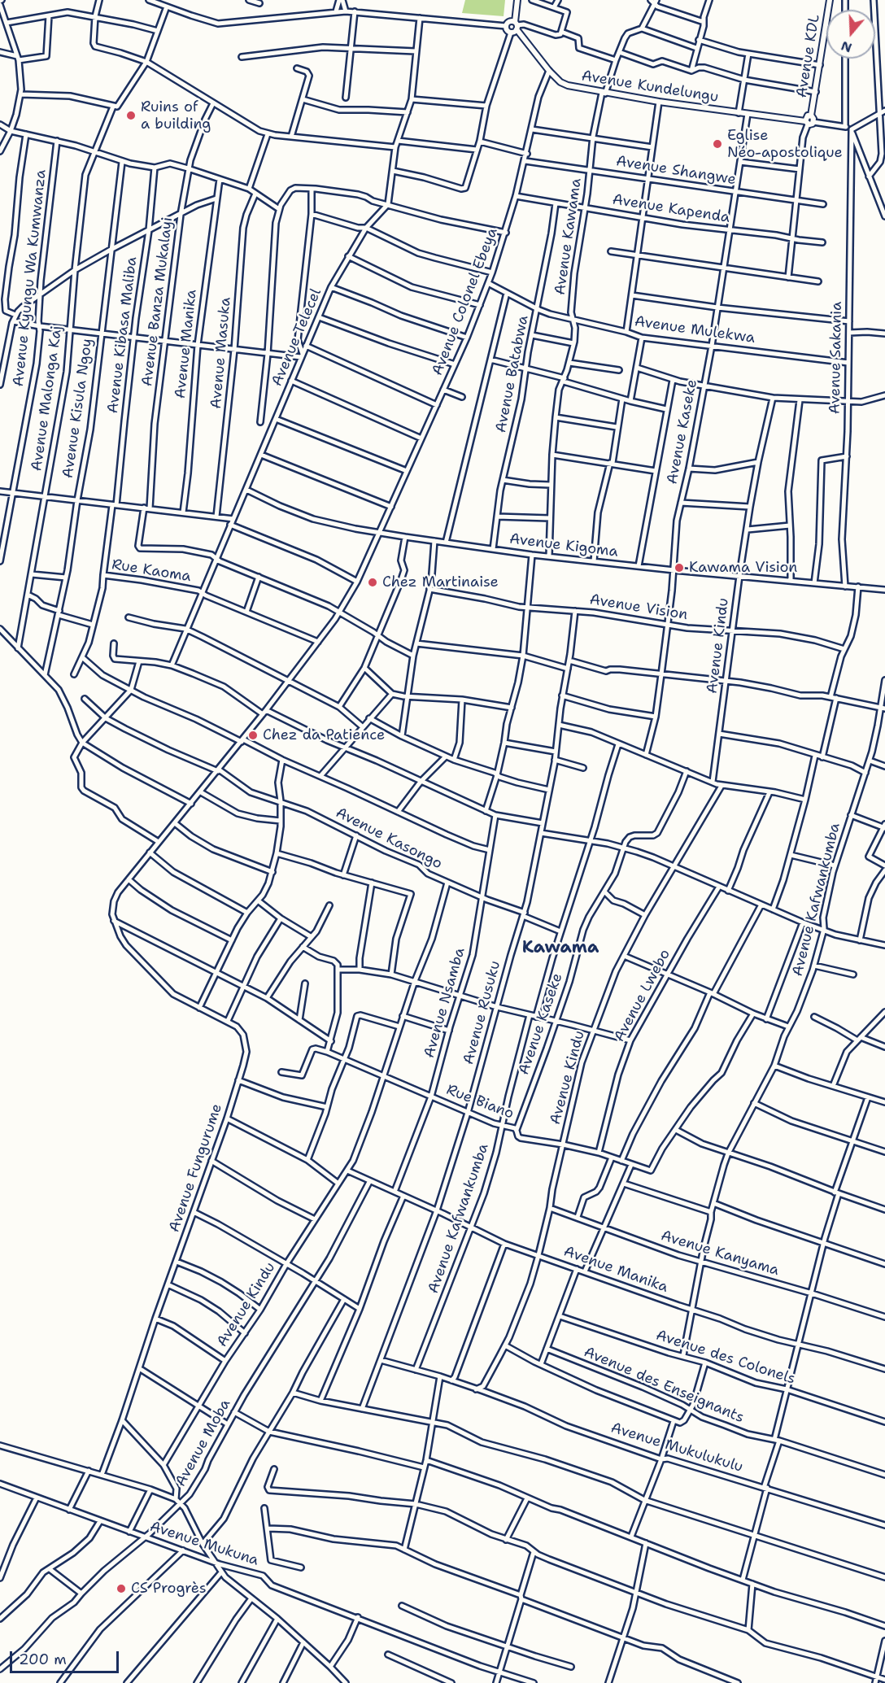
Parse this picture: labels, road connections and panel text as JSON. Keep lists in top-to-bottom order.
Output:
{
  "streets": {
    "street": [
      "Avenue KDL",
      "Avenue Kundelungu",
      "Avenue Shangwe",
      "Avenue Kapenda",
      "Avenue Kawama",
      "Avenue Kyungu Wa Kumwanza",
      "Avenue Banza Mukalayi",
      "Avenue Colonel Ebeya",
      "Avenue Mulekwa",
      "Avenue Kibasa Maliba",
      "Avenue Telecel",
      "Avenue Manika",
      "Avenue Masuka",
      "Avenue Sakania",
      "Avenue Batabwa",
      "Avenue Malonga Kaj",
      "Avenue Kisula Ngoy",
      "Avenue Kaseke",
      "Avenue Kigoma",
      "Rue Kaoma",
      "Avenue Vision",
      "Avenue Kindu",
      "Avenue Kasongo",
      "Avenue Kafwankumba",
      "Avenue Lwebo",
      "Avenue Nsamba",
      "Avenue Rusuku",
      "Rue Biano",
      "Avenue Fungurume",
      "Avenue Kanyama",
      "Avenue des Colonels",
      "Avenue des Enseignants",
      "Avenue Moba",
      "Avenue Mukulukulu",
      "Avenue Mukuna"
    ]
  },
  "crossings": [
    ["Avenue Kundelungu", "Avenue Kawama"],
    ["Avenue Kundelungu", "Avenue Colonel Ebeya"],
    ["Avenue Kundelungu", "Avenue Kaseke"],
    ["Avenue Shangwe", "Avenue Kawama"],
    ["Avenue Shangwe", "Avenue Colonel Ebeya"],
    ["Avenue Shangwe", "Avenue Kaseke"],
    ["Avenue Kapenda", "Avenue Kawama"],
    ["Avenue Kapenda", "Avenue Colonel Ebeya"],
    ["Avenue Kapenda", "Avenue Batabwa"],
    ["Avenue Kapenda", "Avenue Kaseke"],
    ["Avenue Kawama", "Avenue Mulekwa"],
    ["Avenue Kawama", "Avenue Kigoma"],
    ["Avenue Banza Mukalayi", "Avenue Telecel"],
    ["Avenue Colonel Ebeya", "Avenue Mulekwa"],
    ["Avenue Colonel Ebeya", "Avenue Kigoma"],
    ["Avenue Colonel Ebeya", "Rue Kaoma"],
    ["Avenue Colonel Ebeya", "Avenue Kasongo"],
    ["Avenue Colonel Ebeya", "Avenue Fungurume"],
    ["Avenue Mulekwa", "Avenue Sakania"],
    ["Avenue Mulekwa", "Avenue Batabwa"],
    ["Avenue Mulekwa", "Avenue Kaseke"],
    ["Avenue Kibasa Maliba", "Rue Kaoma"],
    ["Avenue Telecel", "Avenue Kigoma"],
    ["Avenue Telecel", "Rue Kaoma"],
    ["Avenue Manika", "Avenue Kindu"],
    ["Avenue Manika", "Avenue Kafwankumba"],
    ["Avenue Manika", "Avenue Nsamba"],
    ["Avenue Manika", "Avenue Rusuku"],
    ["Avenue Manika", "Avenue Moba"],
    ["Avenue Sakania", "Avenue Kigoma"],
    ["Avenue Batabwa", "Avenue Kigoma"],
    ["Avenue Kaseke", "Avenue Kigoma"],
    ["Avenue Kaseke", "Avenue Vision"],
    ["Avenue Kaseke", "Rue Biano"],
    ["Avenue Kigoma", "Avenue Kindu"],
    ["Avenue Vision", "Avenue Kindu"],
    ["Avenue Vision", "Avenue Rusuku"],
    ["Avenue Kindu", "Avenue Kasongo"],
    ["Avenue Kindu", "Rue Biano"],
    ["Avenue Kindu", "Avenue Kanyama"],
    ["Avenue Kindu", "Avenue Mukulukulu"],
    ["Avenue Kasongo", "Avenue Nsamba"],
    ["Avenue Kasongo", "Avenue Rusuku"],
    ["Avenue Kafwankumba", "Rue Biano"],
    ["Avenue Kafwankumba", "Avenue Kanyama"],
    ["Avenue Kafwankumba", "Avenue des Colonels"],
    ["Avenue Kafwankumba", "Avenue Mukulukulu"],
    ["Avenue Lwebo", "Rue Biano"],
    ["Avenue Nsamba", "Rue Biano"],
    ["Avenue Rusuku", "Rue Biano"],
    ["Avenue Rusuku", "Avenue Mukulukulu"],
    ["Avenue Moba", "Avenue Mukuna"]
  ],
  "districts": ["Kawama"],
  "places": [
    "Ruins of a building",
    "Eglise Néo-apostolique",
    "Kawama Vision",
    "Chez Martinaise",
    "Chez da Patience",
    "CS Progrès"
  ],
  "scale_bar": "200 m",
  "north": "bottom"
}
